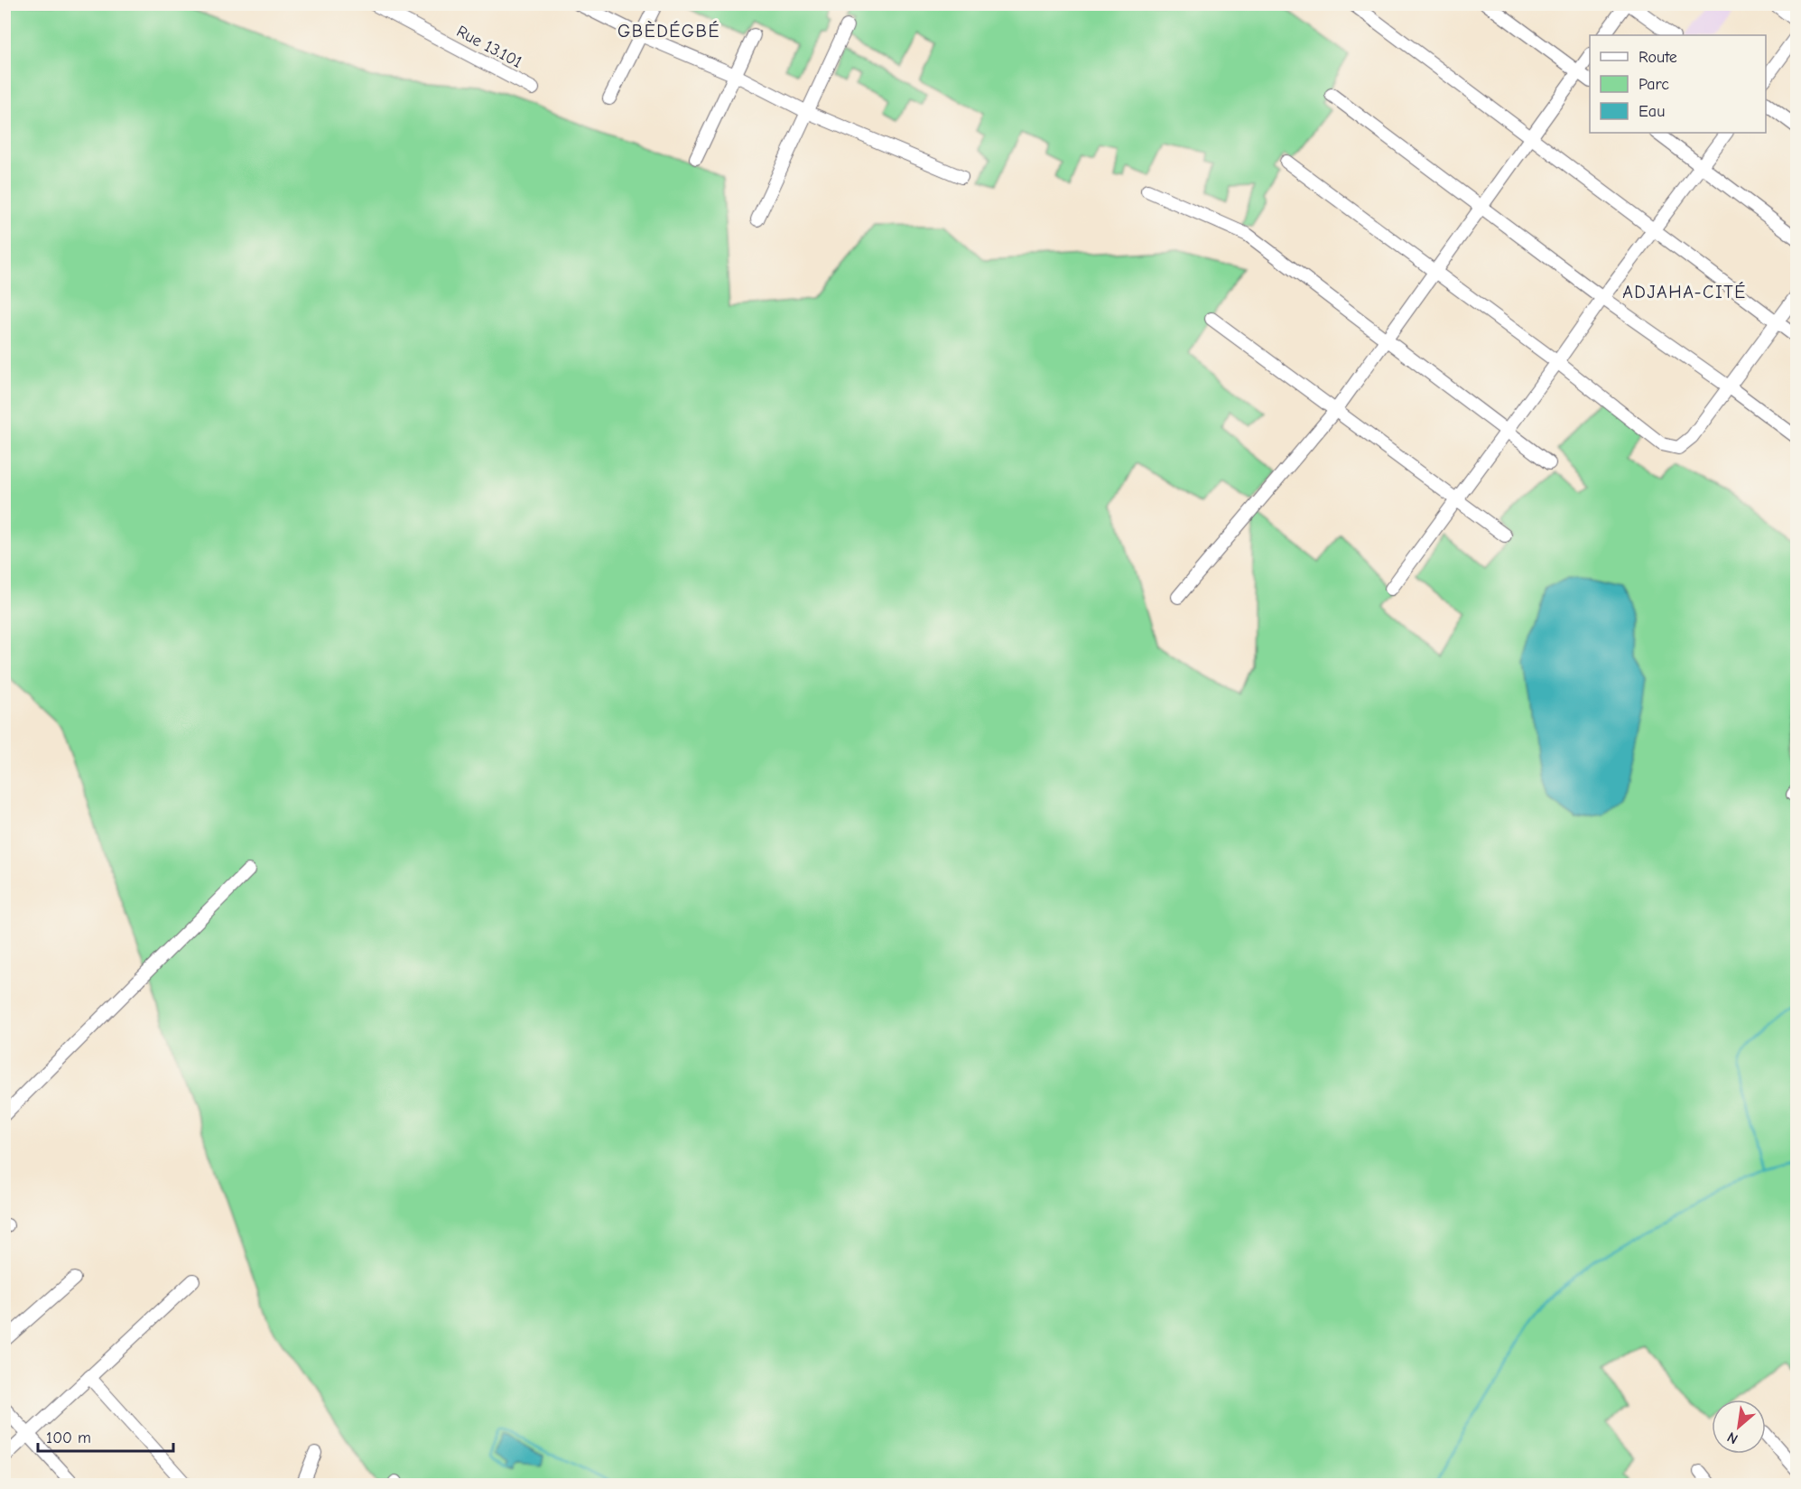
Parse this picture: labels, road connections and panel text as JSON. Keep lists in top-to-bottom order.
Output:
{
  "streets": {
    "street": ["Rue 13.101"]
  },
  "districts": ["GBÈDÉGBÉ", "ADJAHA-CITÉ"],
  "legend": ["Route", "Parc", "Eau"],
  "scale_bar": "100 m",
  "north": "bottom left"
}
